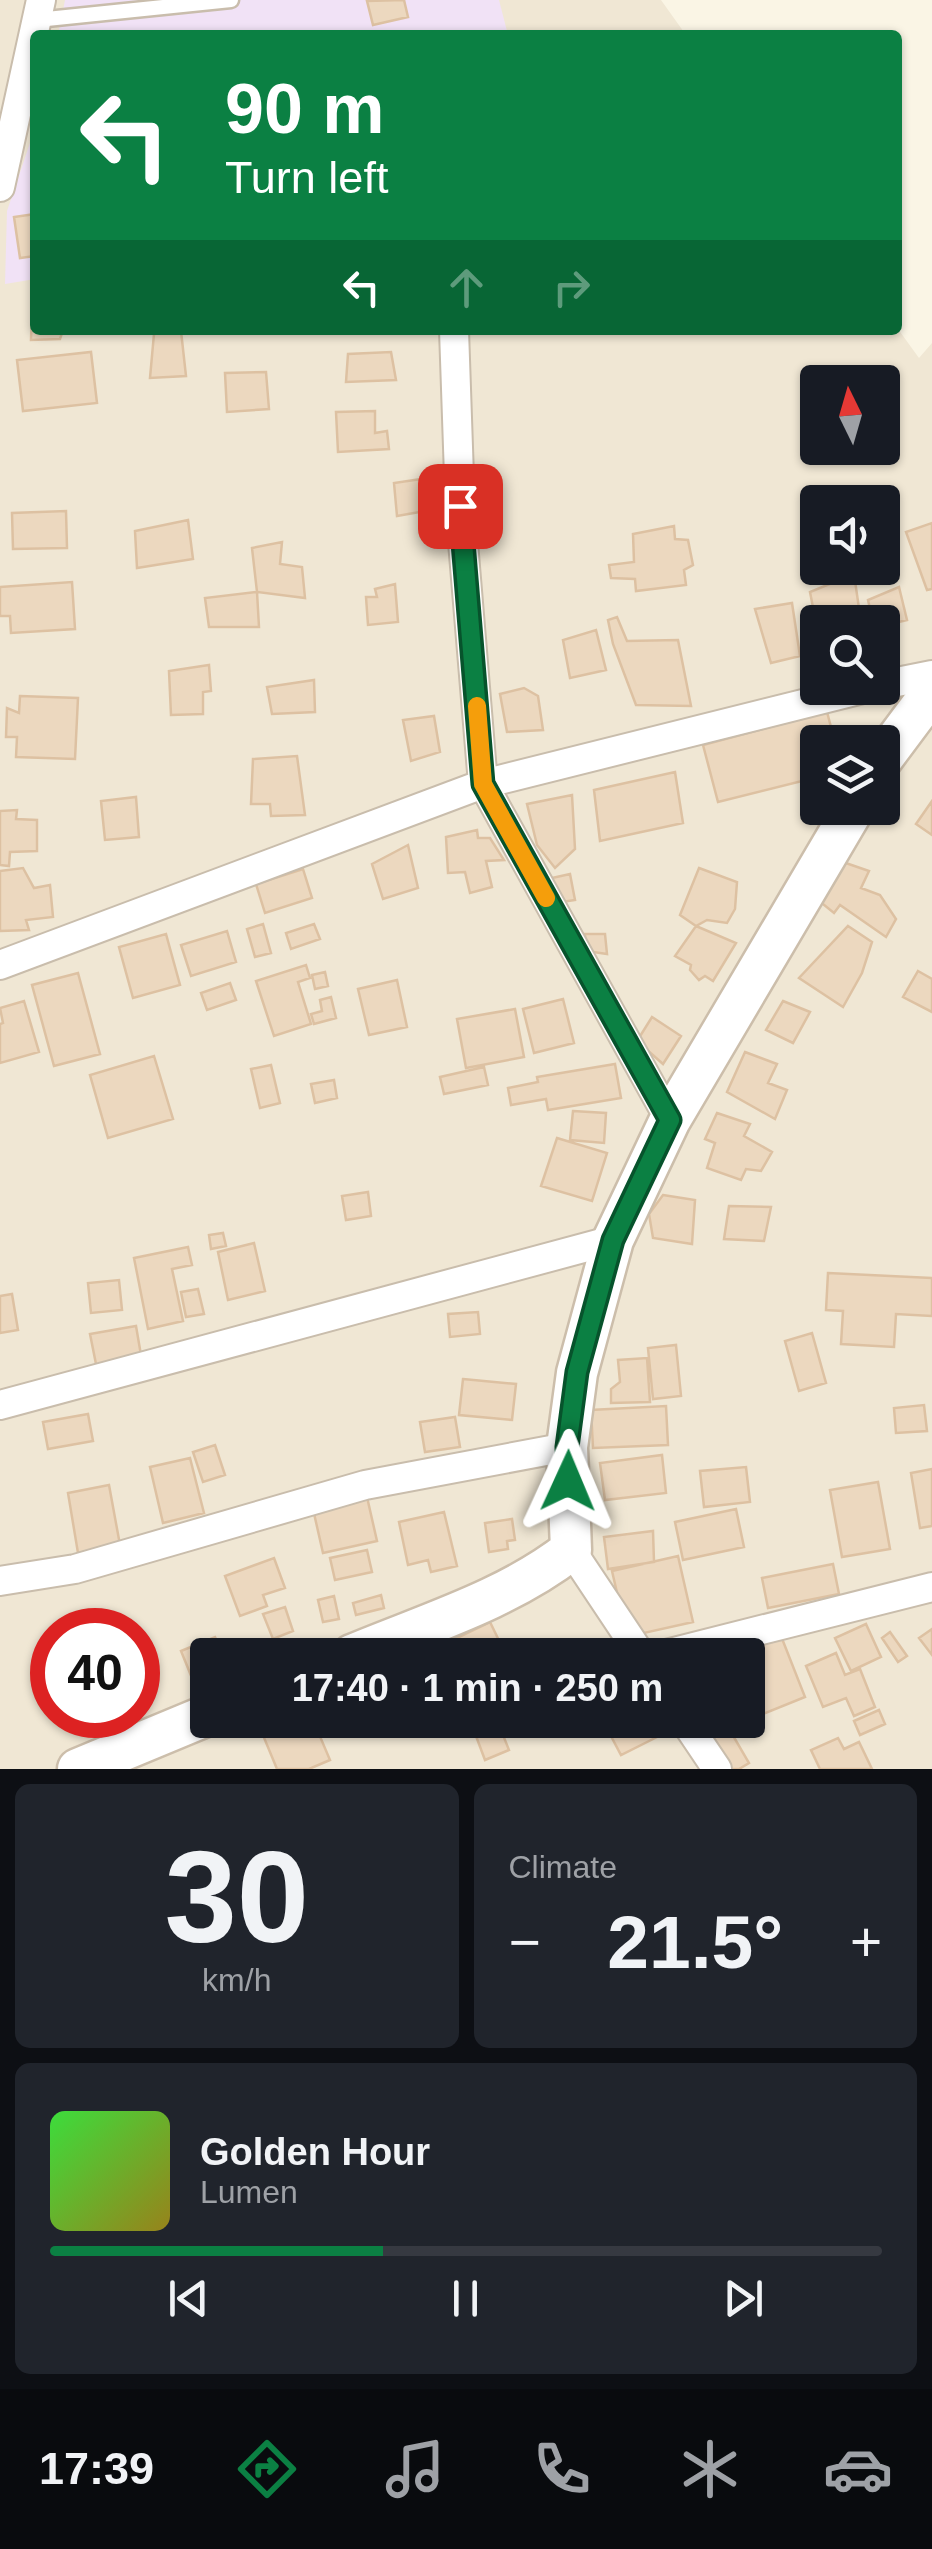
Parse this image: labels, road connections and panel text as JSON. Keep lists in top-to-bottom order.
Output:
{
  "north": "top",
  "page": {
    "turn": ["90 m", "Turn left"],
    "limit": "40",
    "trip": "17:40 · 1 min · 250 m",
    "tile": [
      ["30", "km/h"],
      "Climate"
    ],
    "heat": ["−", "21.5°", "+"],
    "song": ["Golden Hour", "Lumen"],
    "tabs": "17:39"
  }
}
